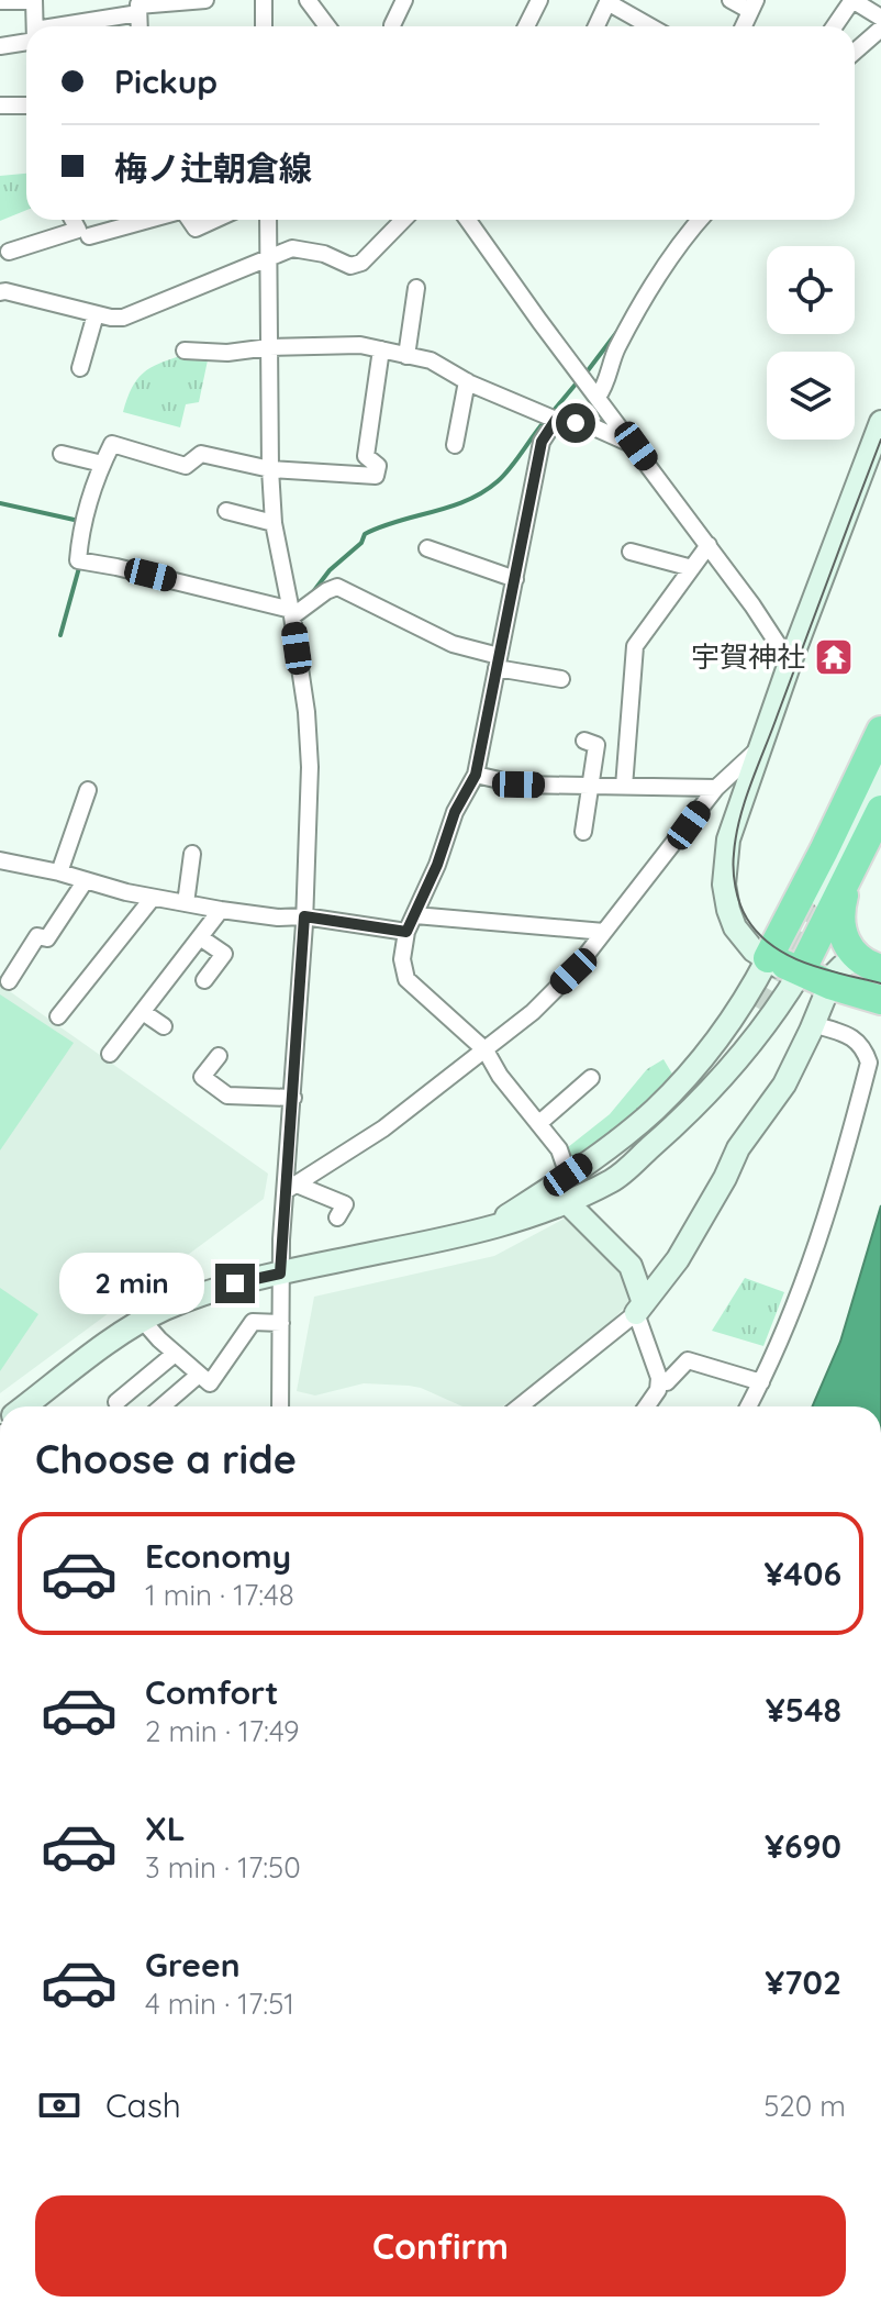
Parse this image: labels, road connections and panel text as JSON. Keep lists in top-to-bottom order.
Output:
{
  "places": {
    "temple": ["宇賀神社"]
  },
  "page": {
    "banner": ["Pickup", "梅ノ辻朝倉線"],
    "bubble": "2 min",
    "heading": "Choose a ride",
    "list": [
      {
        "name": "Economy",
        "note": "1 min · 17:48",
        "value": "¥406"
      },
      {
        "name": "Comfort",
        "note": "2 min · 17:49",
        "value": "¥548"
      },
      {
        "name": "XL",
        "note": "3 min · 17:50",
        "value": "¥690"
      },
      {
        "name": "Green",
        "note": "4 min · 17:51",
        "value": "¥702"
      }
    ],
    "pay": ["Cash", "520 m"],
    "buttons": "Confirm"
  }
}
